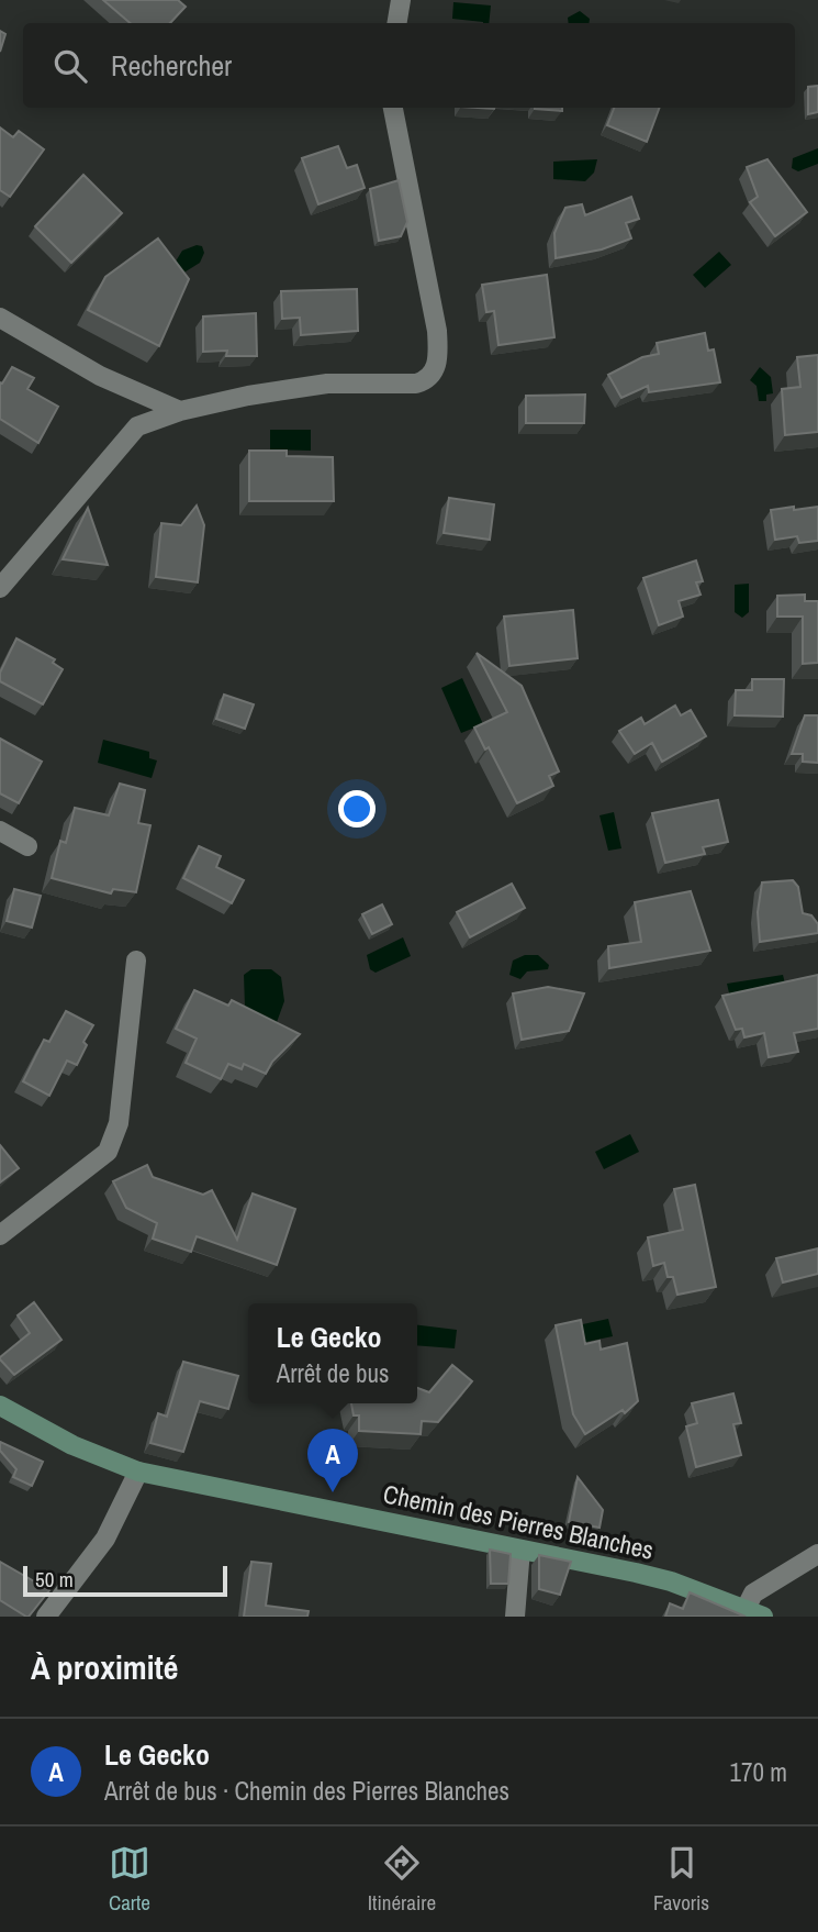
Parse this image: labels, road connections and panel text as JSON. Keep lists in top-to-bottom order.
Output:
{
  "streets": {
    "street": ["Chemin des Pierres Blanches"]
  },
  "scale_bar": "50 m",
  "page": {
    "search": "Rechercher",
    "popup": ["Le Gecko", "Arrêt de bus"],
    "pins": "A",
    "scale": "50 m",
    "heading": "À proximité",
    "list": [
      {
        "mark": "A",
        "name": "Le Gecko",
        "note": "Arrêt de bus · Chemin des Pierres Blanches",
        "value": "170 m"
      }
    ],
    "nav": ["Carte", "Itinéraire", "Favoris"]
  }
}
